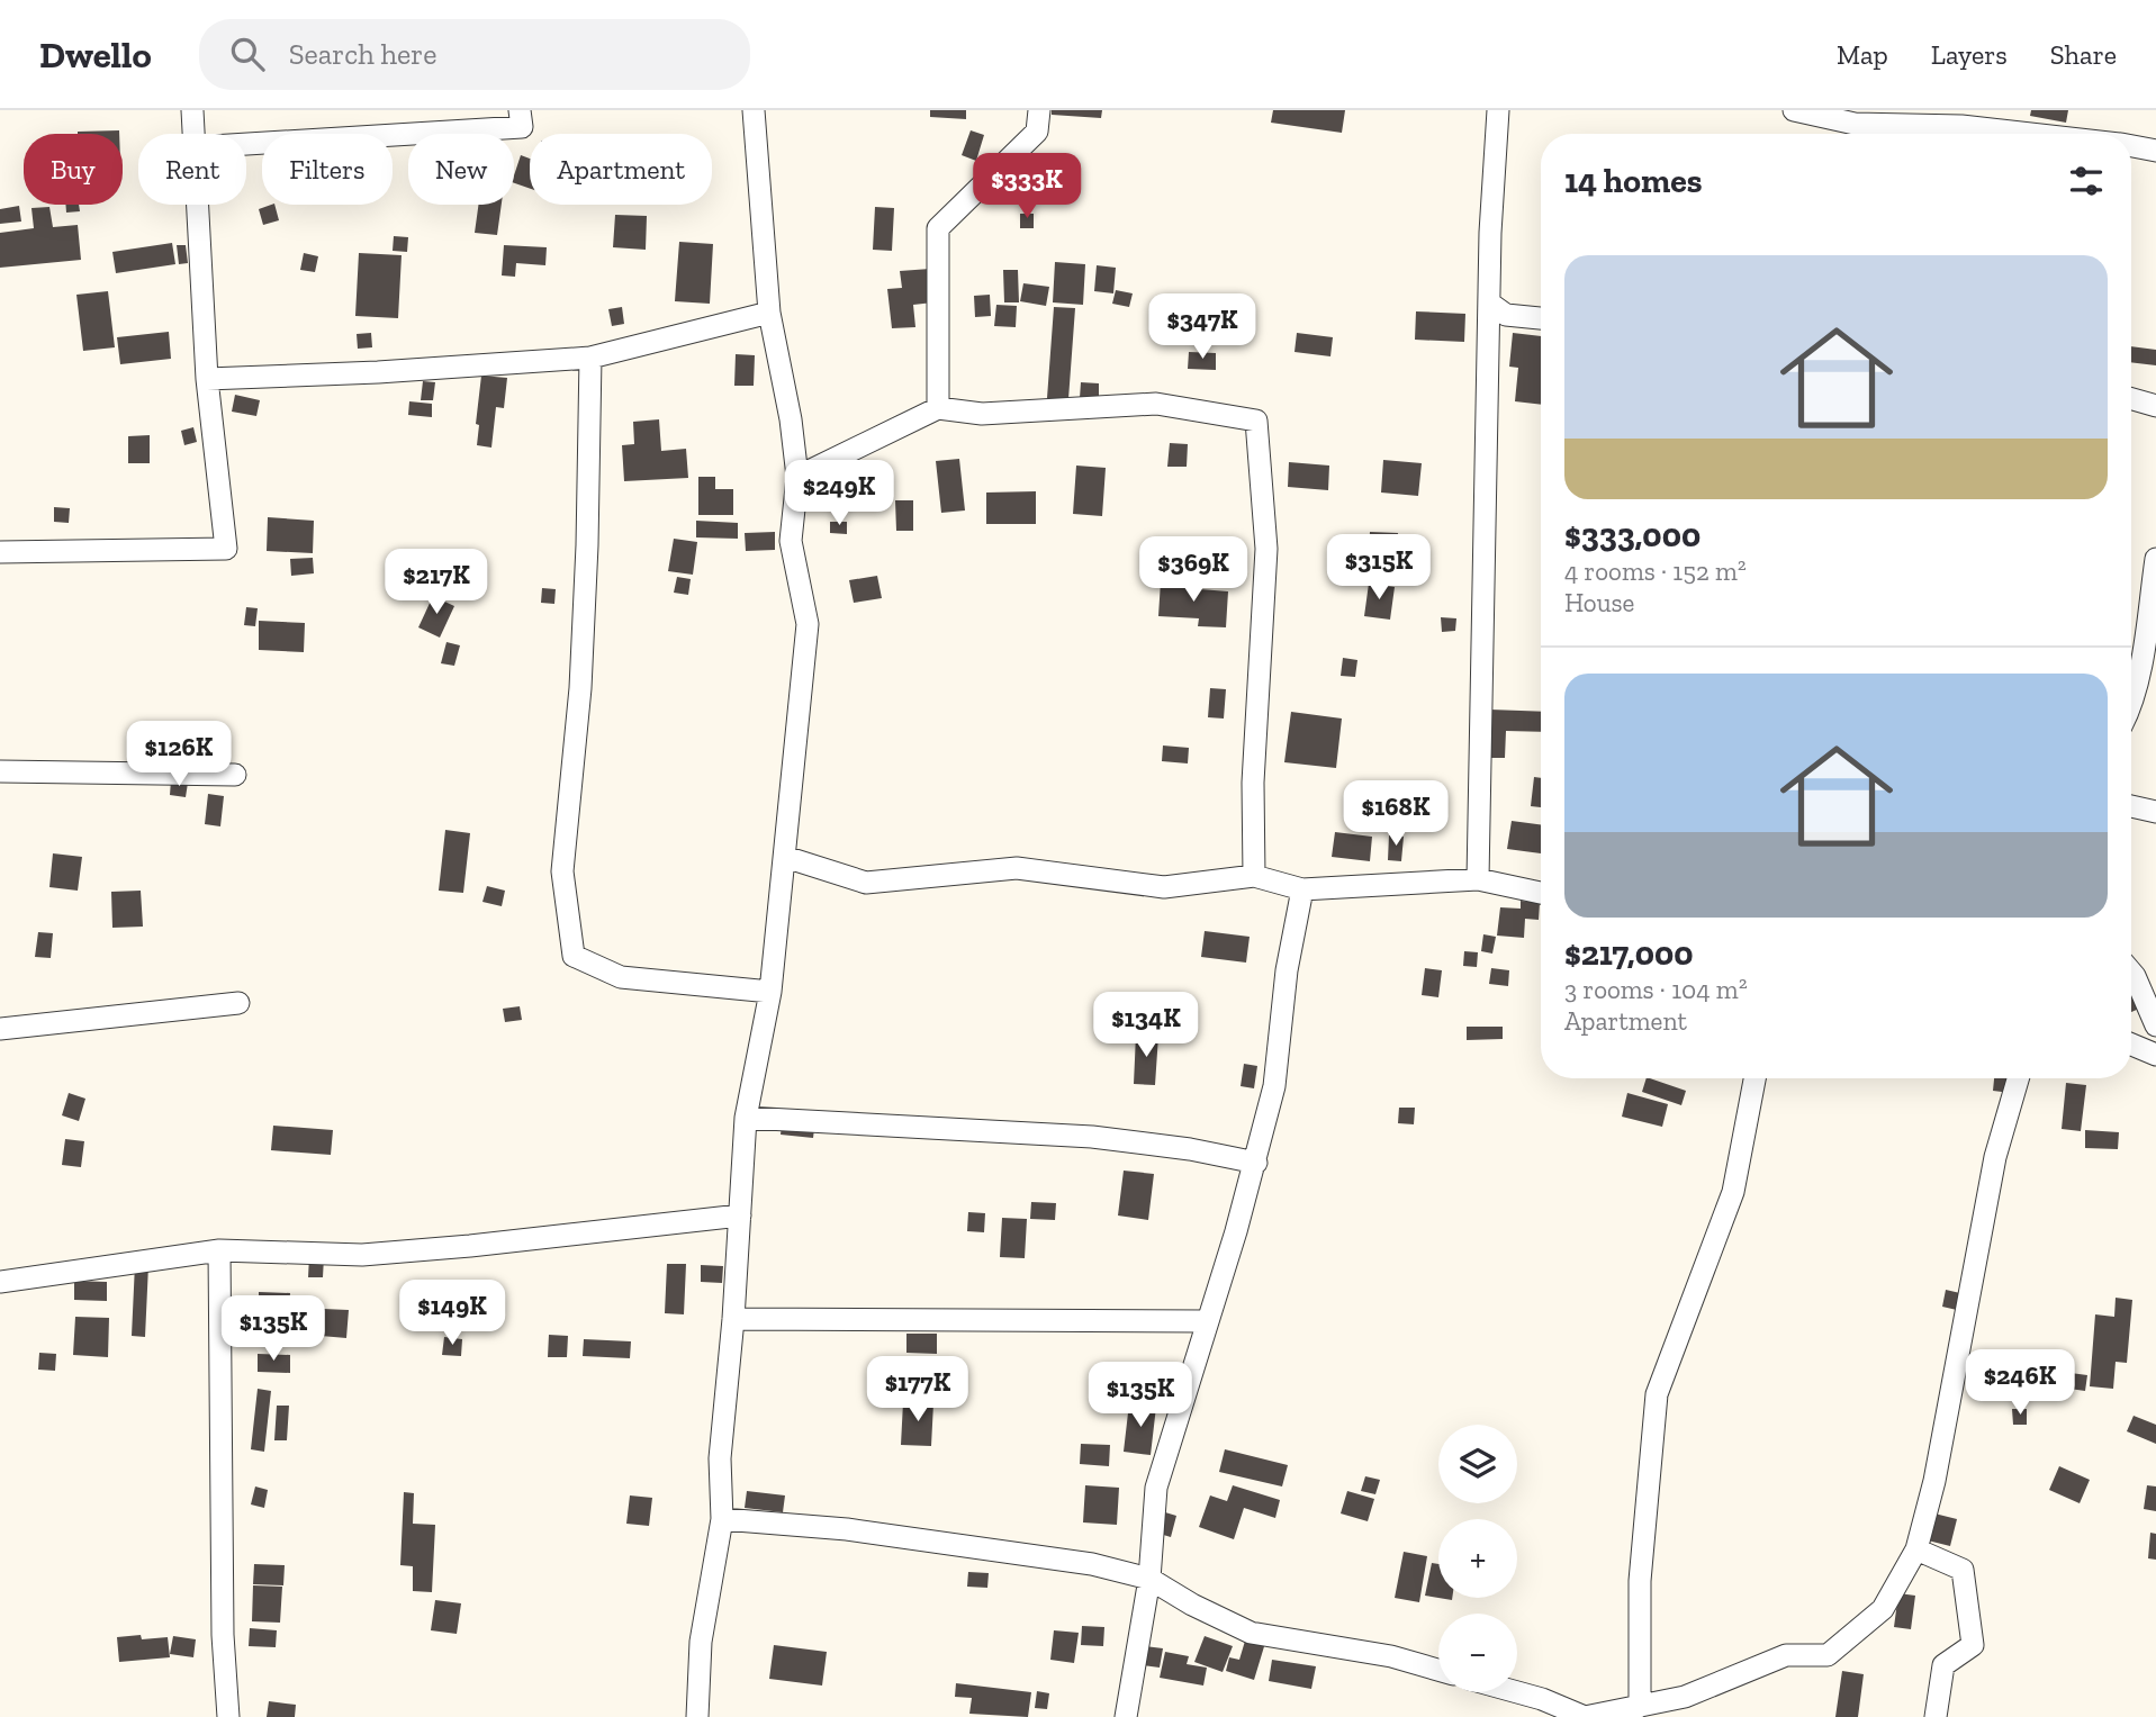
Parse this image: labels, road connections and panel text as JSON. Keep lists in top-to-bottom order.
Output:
{
  "page": {
    "header": "Dwello",
    "search": "Search here",
    "nav": ["Map", "Layers", "Share"],
    "chip": [
      "Buy",
      "Rent",
      "Filters",
      "New",
      "Apartment"
    ],
    "heading": "14 homes",
    "price": [
      "$333K",
      "$347K",
      "$249K",
      "$315K",
      "$369K",
      "$217K",
      "$126K",
      "$168K",
      "$134K",
      "$149K",
      "$135K",
      "$246K",
      "$177K",
      "$135K"
    ],
    "list": [
      {
        "name": "$333,000",
        "note": "4 rooms · 152 m² · House"
      },
      {
        "name": "$217,000",
        "note": "3 rooms · 104 m² · Apartment"
      }
    ],
    "map_buttons": ["+", "−"]
  }
}
